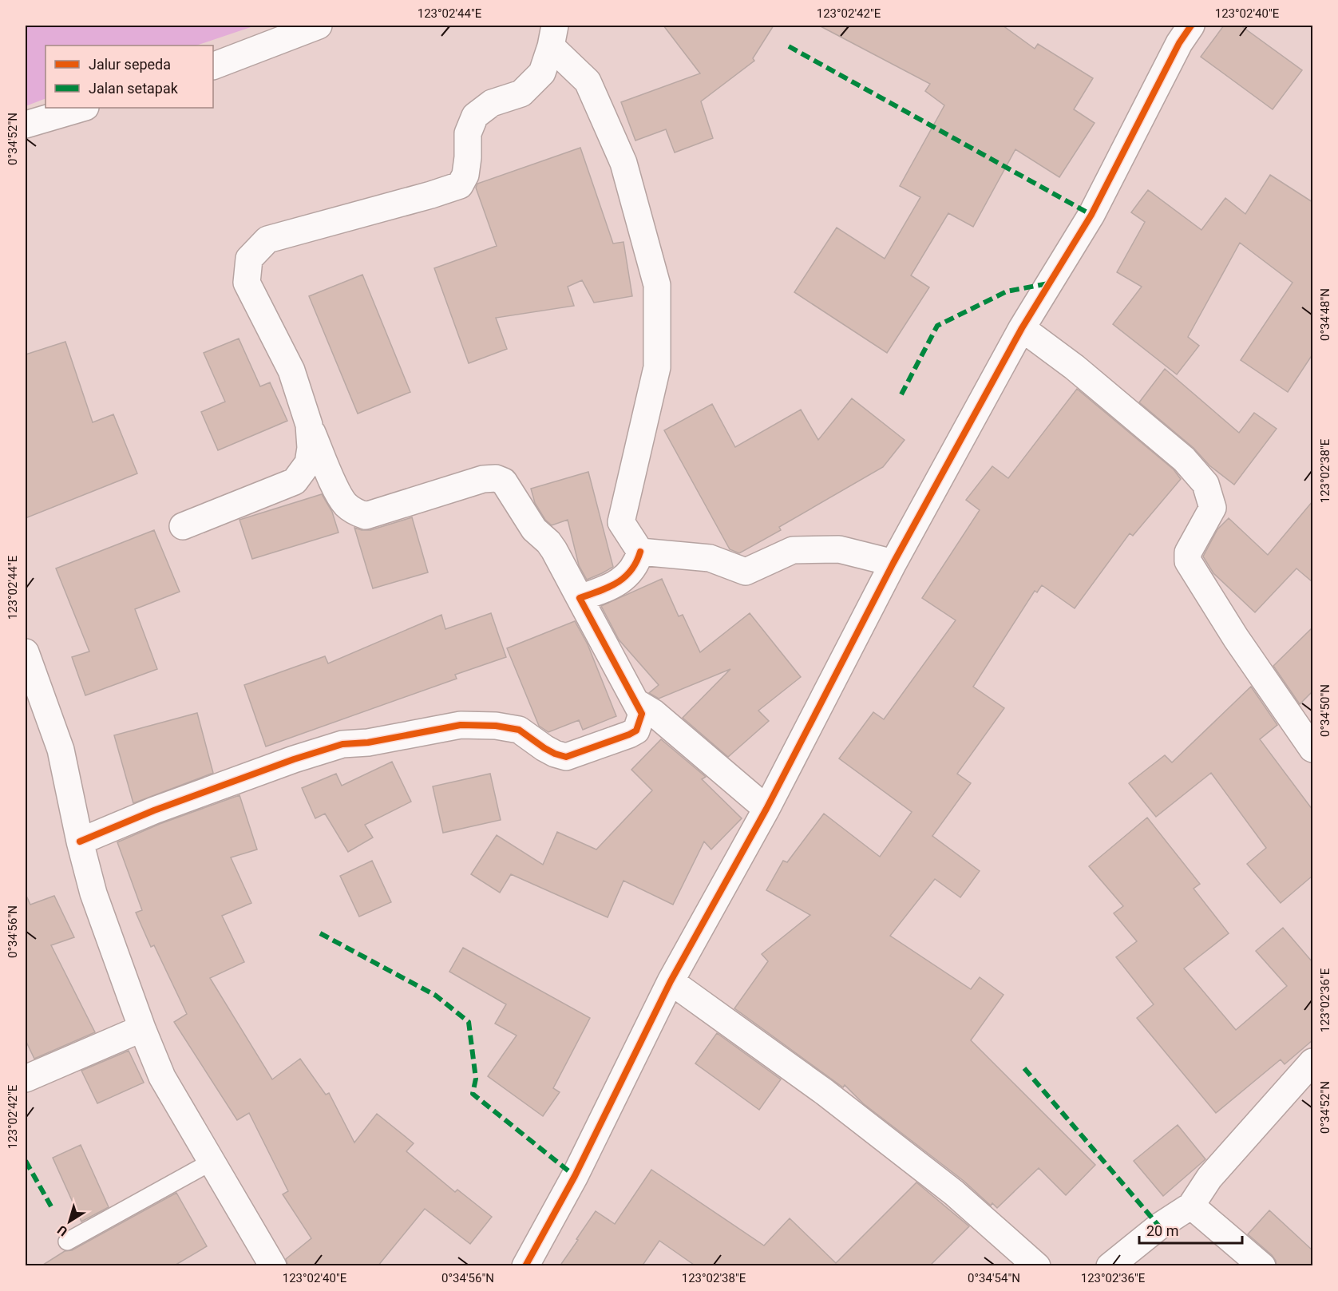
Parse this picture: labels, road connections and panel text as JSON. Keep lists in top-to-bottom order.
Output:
{
  "legend": ["Jalur sepeda", "Jalan setapak"],
  "scale_bar": "20 m",
  "north": "bottom left",
  "coordinates": [
    "123°02'44\"E",
    "123°02'42\"E",
    "123°02'40\"E",
    "0°34'52\"N",
    "0°34'48\"N",
    "123°02'38\"E",
    "0°34'50\"N",
    "0°34'56\"N",
    "123°02'36\"E",
    "0°34'54\"N"
  ]
}
